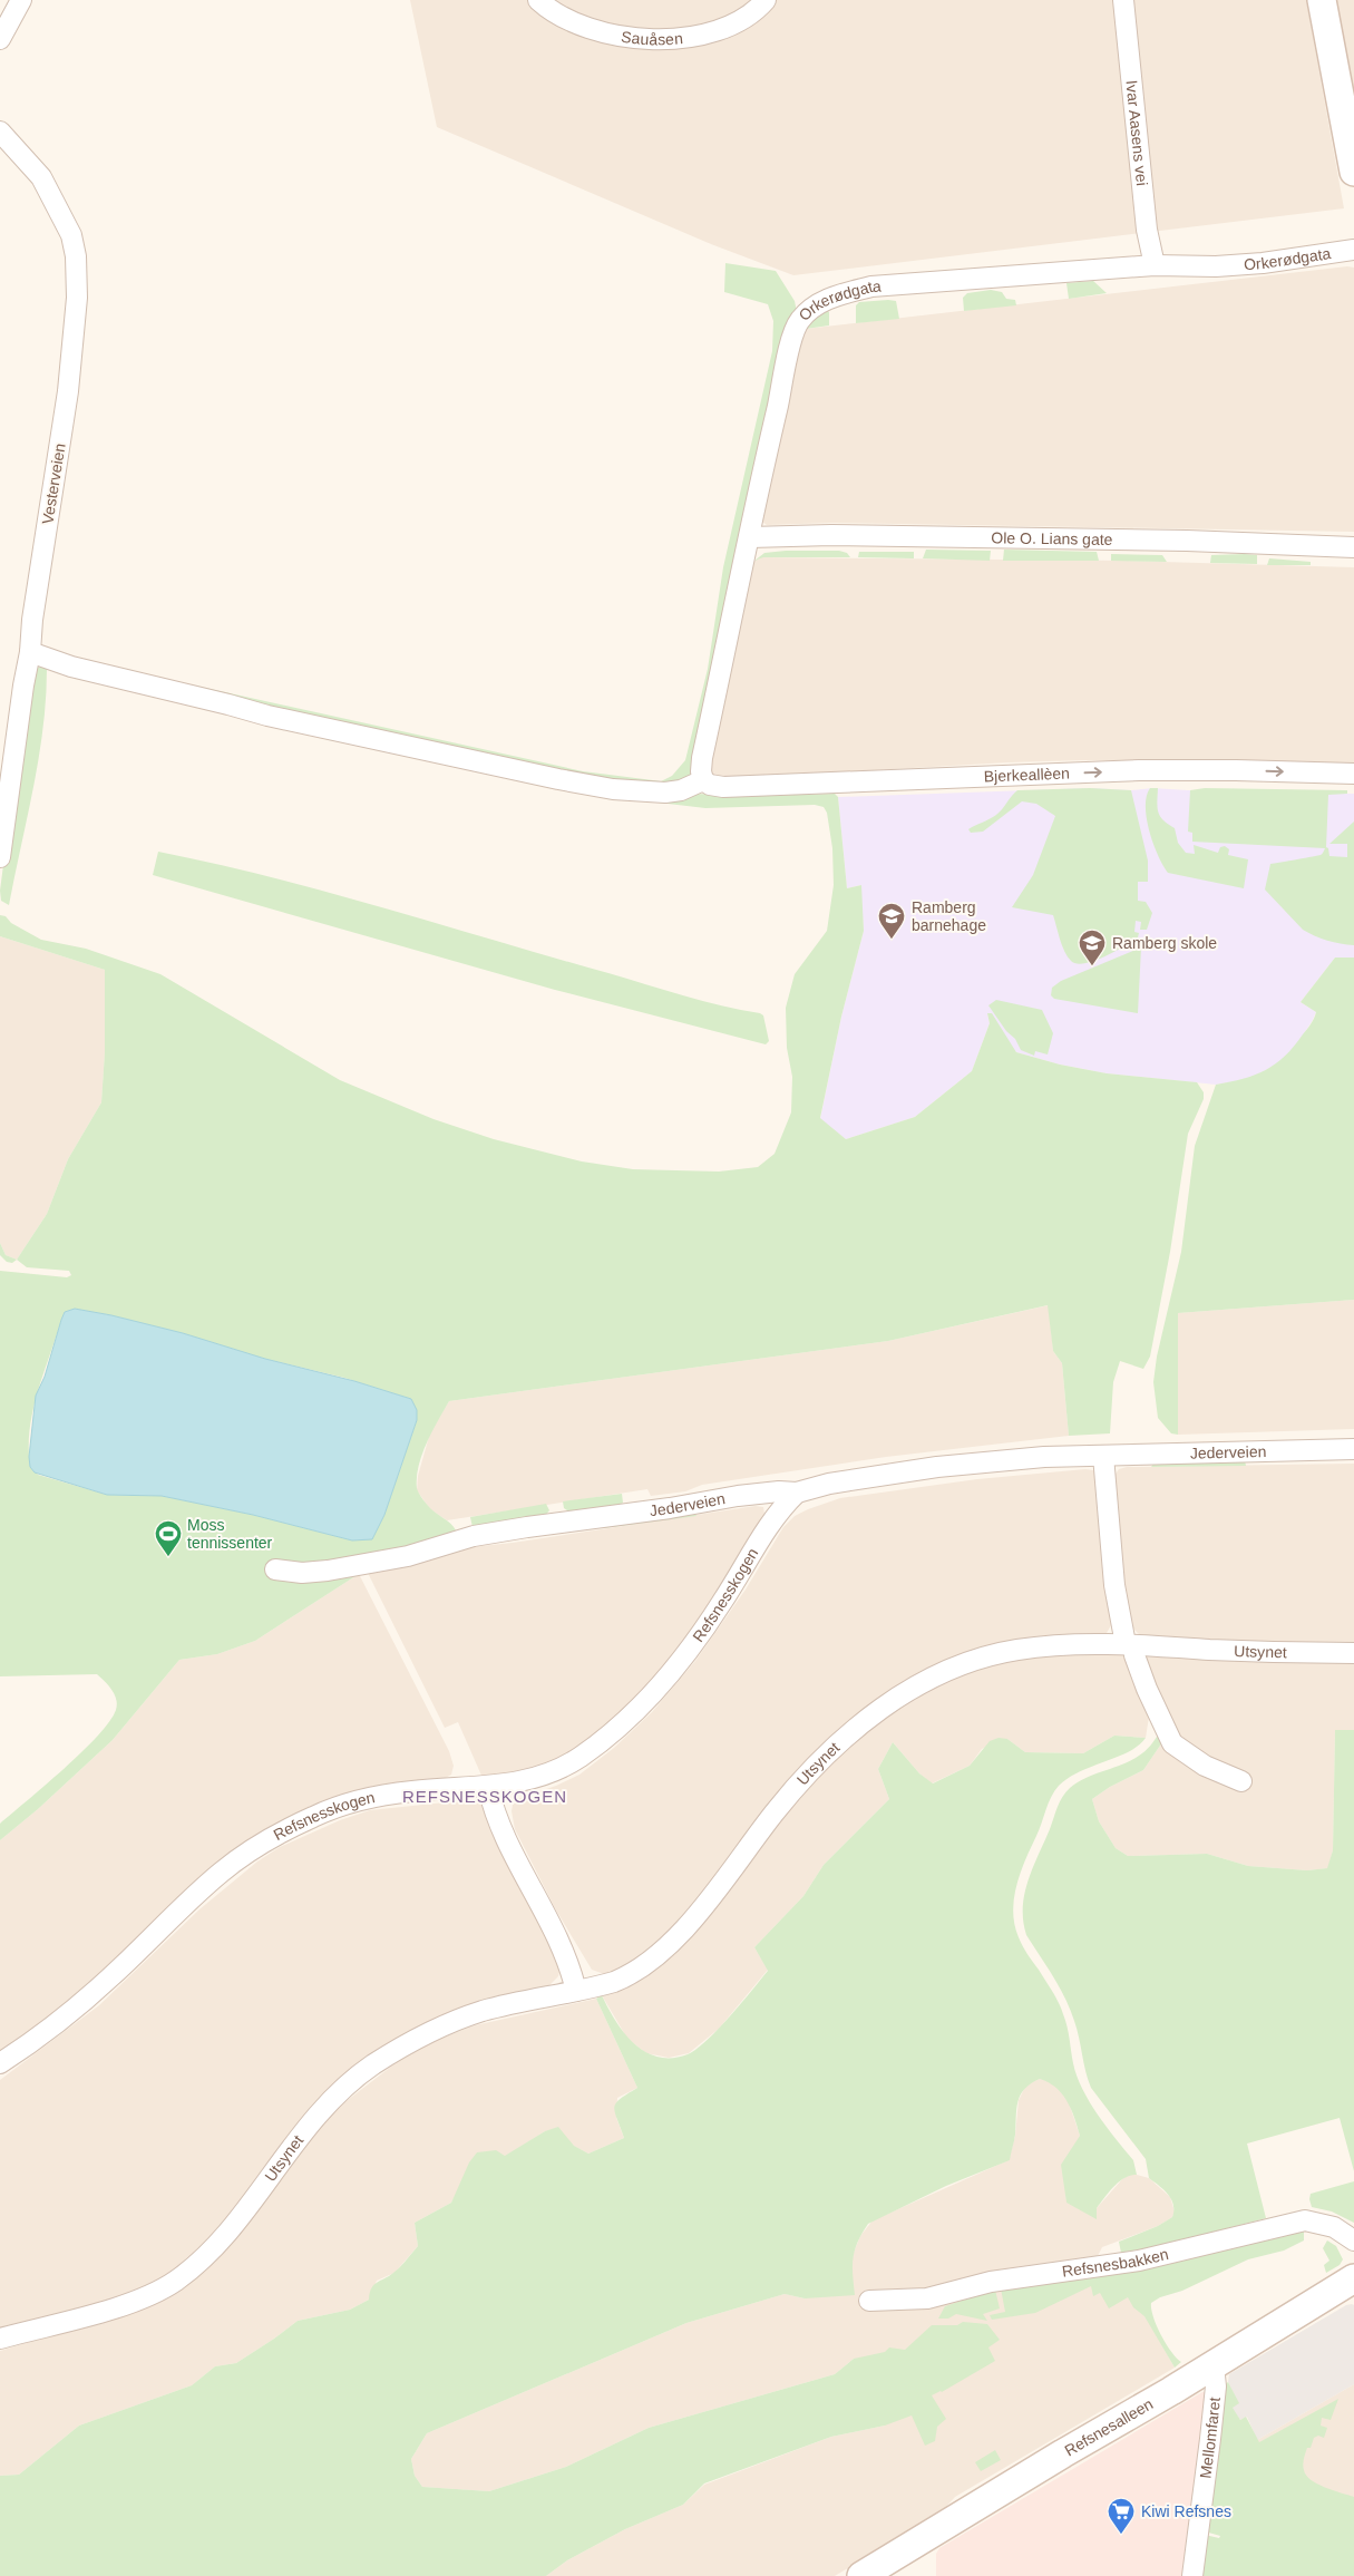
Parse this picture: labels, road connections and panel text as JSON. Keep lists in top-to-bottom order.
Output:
{
  "streets": {
    "street": [
      "Sauåsen",
      "Ivar Aasens vei",
      "Orkerødgata",
      "Vesterveien",
      "Ole O. Lians gate",
      "Bjerkeallèen",
      "Jederveien",
      "Refsnesskogen",
      "Utsynet",
      "Refsnesbakken",
      "Refsnesalleen",
      "Mellomfaret"
    ]
  },
  "crossings": [
    ["Ivar Aasens vei", "Orkerødgata"],
    ["Orkerødgata", "Ole O. Lians gate"],
    ["Orkerødgata", "Bjerkeallèen"],
    ["Jederveien", "Refsnesskogen"],
    ["Refsnesalleen", "Mellomfaret"]
  ],
  "one_way": ["Bjerkeallèen"],
  "districts": ["REFSNESSKOGEN"],
  "places": {
    "school or university": ["Ramberg barnehage", "Ramberg skole"],
    "sports": ["Moss tennissenter"],
    "supermarket": ["Kiwi Refsnes"]
  }
}
